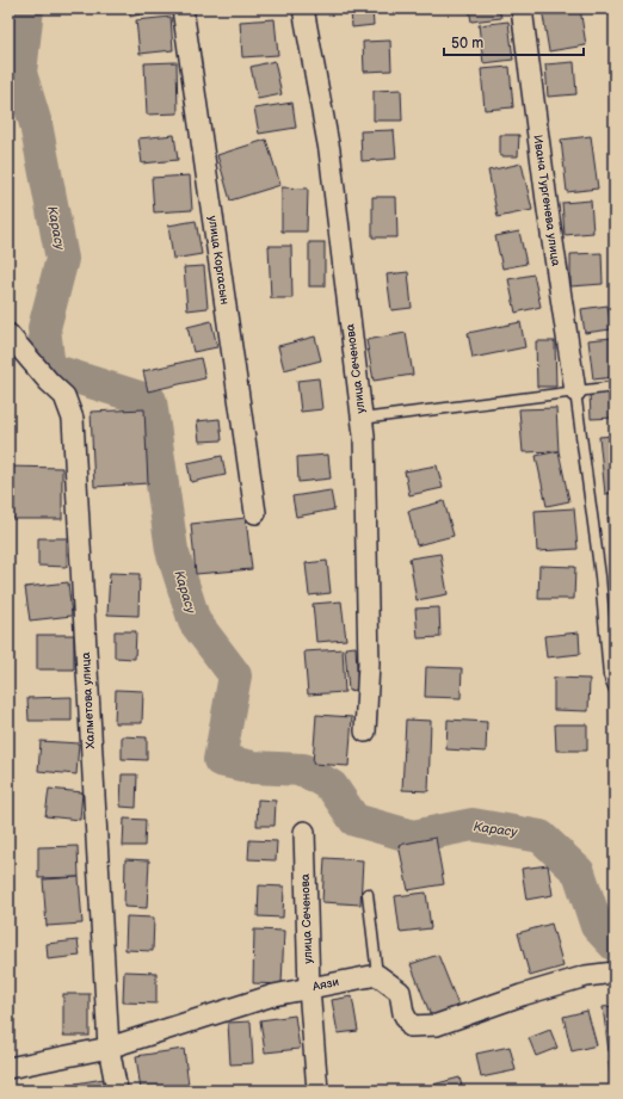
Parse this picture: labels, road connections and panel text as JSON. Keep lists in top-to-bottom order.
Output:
{
  "streets": {
    "street": [
      "Ивана Тургенева улица",
      "улица Коргасын",
      "улица Сеченова",
      "Халметова улица",
      "Аязи"
    ]
  },
  "crossings": [
    ["улица Сеченова", "Аязи"],
    ["Халметова улица", "Аязи"]
  ],
  "water": ["Карасу"],
  "scale_bar": "50 m"
}
